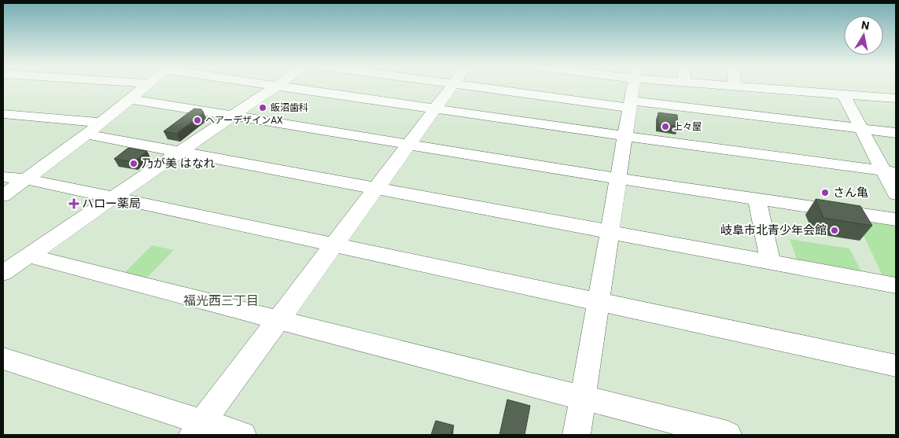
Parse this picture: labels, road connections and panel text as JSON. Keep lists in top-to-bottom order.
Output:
{
  "districts": ["福光西三丁目"],
  "places": {
    "other": [
      "飯沼歯科",
      "ヘアーデザインAX",
      "上々屋",
      "乃が美 はなれ",
      "さん亀",
      "岐阜市北青少年会館"
    ],
    "health": ["ハロー薬局"]
  },
  "north": "top"
}
